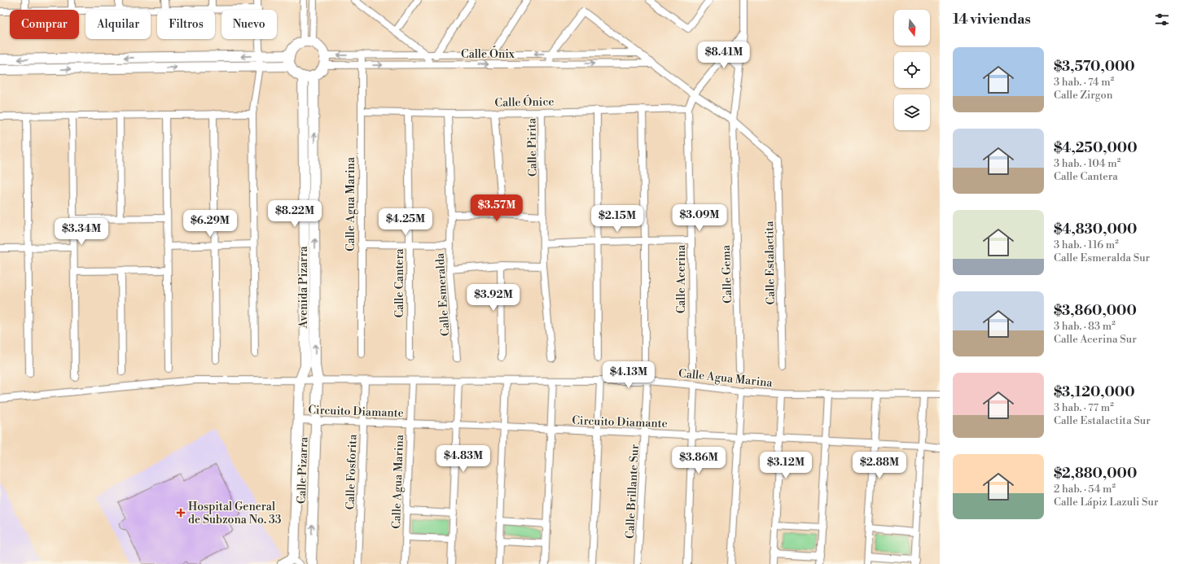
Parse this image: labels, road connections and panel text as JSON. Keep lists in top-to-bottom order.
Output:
{
  "streets": {
    "street": [
      "Calle Ónix",
      "Calle Ónice",
      "Calle Pirita",
      "Calle Agua Marina",
      "Calle Estalactita",
      "Calle Gema",
      "Calle Acerina",
      "Calle Cantera",
      "Avenida Pizarra",
      "Calle Esmeralda",
      "Circuito Diamante",
      "Calle Pizarra",
      "Calle Fosforita",
      "Calle Brillante Sur"
    ]
  },
  "crossings": [
    ["Calle Ónix", "Calle Agua Marina"],
    ["Calle Ónix", "Avenida Pizarra"],
    ["Calle Ónice", "Calle Pirita"],
    ["Calle Ónice", "Calle Agua Marina"],
    ["Calle Ónice", "Calle Acerina"],
    ["Calle Ónice", "Calle Cantera"],
    ["Calle Ónice", "Calle Esmeralda"],
    ["Calle Agua Marina", "Avenida Pizarra"],
    ["Calle Agua Marina", "Circuito Diamante"],
    ["Calle Agua Marina", "Calle Pizarra"],
    ["Calle Agua Marina", "Calle Fosforita"],
    ["Calle Agua Marina", "Calle Brillante Sur"],
    ["Calle Estalactita", "Calle Gema"],
    ["Calle Gema", "Calle Acerina"],
    ["Avenida Pizarra", "Calle Pizarra"],
    ["Circuito Diamante", "Calle Pizarra"],
    ["Circuito Diamante", "Calle Fosforita"],
    ["Circuito Diamante", "Calle Brillante Sur"]
  ],
  "places": {
    "health": ["Hospital General de Subzona No. 33"]
  },
  "north": "bottom",
  "page": {
    "heading": "14 viviendas",
    "chip": [
      "Comprar",
      "Alquilar",
      "Filtros",
      "Nuevo"
    ],
    "list": [
      {
        "name": "$3,570,000",
        "note": "3 hab. · 74 m² · Calle Zirgon"
      },
      {
        "name": "$4,250,000",
        "note": "3 hab. · 104 m² · Calle Cantera"
      },
      {
        "name": "$4,830,000",
        "note": "3 hab. · 116 m² · Calle Esmeralda Sur"
      },
      {
        "name": "$3,860,000",
        "note": "3 hab. · 83 m² · Calle Acerina Sur"
      },
      {
        "name": "$3,120,000",
        "note": "3 hab. · 77 m² · Calle Estalactita Sur"
      },
      {
        "name": "$2,880,000",
        "note": "2 hab. · 54 m² · Calle Lápiz Lazuli Sur"
      }
    ],
    "price": [
      "$8.41M",
      "$3.57M",
      "$8.22M",
      "$3.09M",
      "$2.15M",
      "$4.25M",
      "$6.29M",
      "$3.34M",
      "$3.92M",
      "$4.13M",
      "$4.83M",
      "$3.86M",
      "$3.12M",
      "$2.88M"
    ]
  }
}
